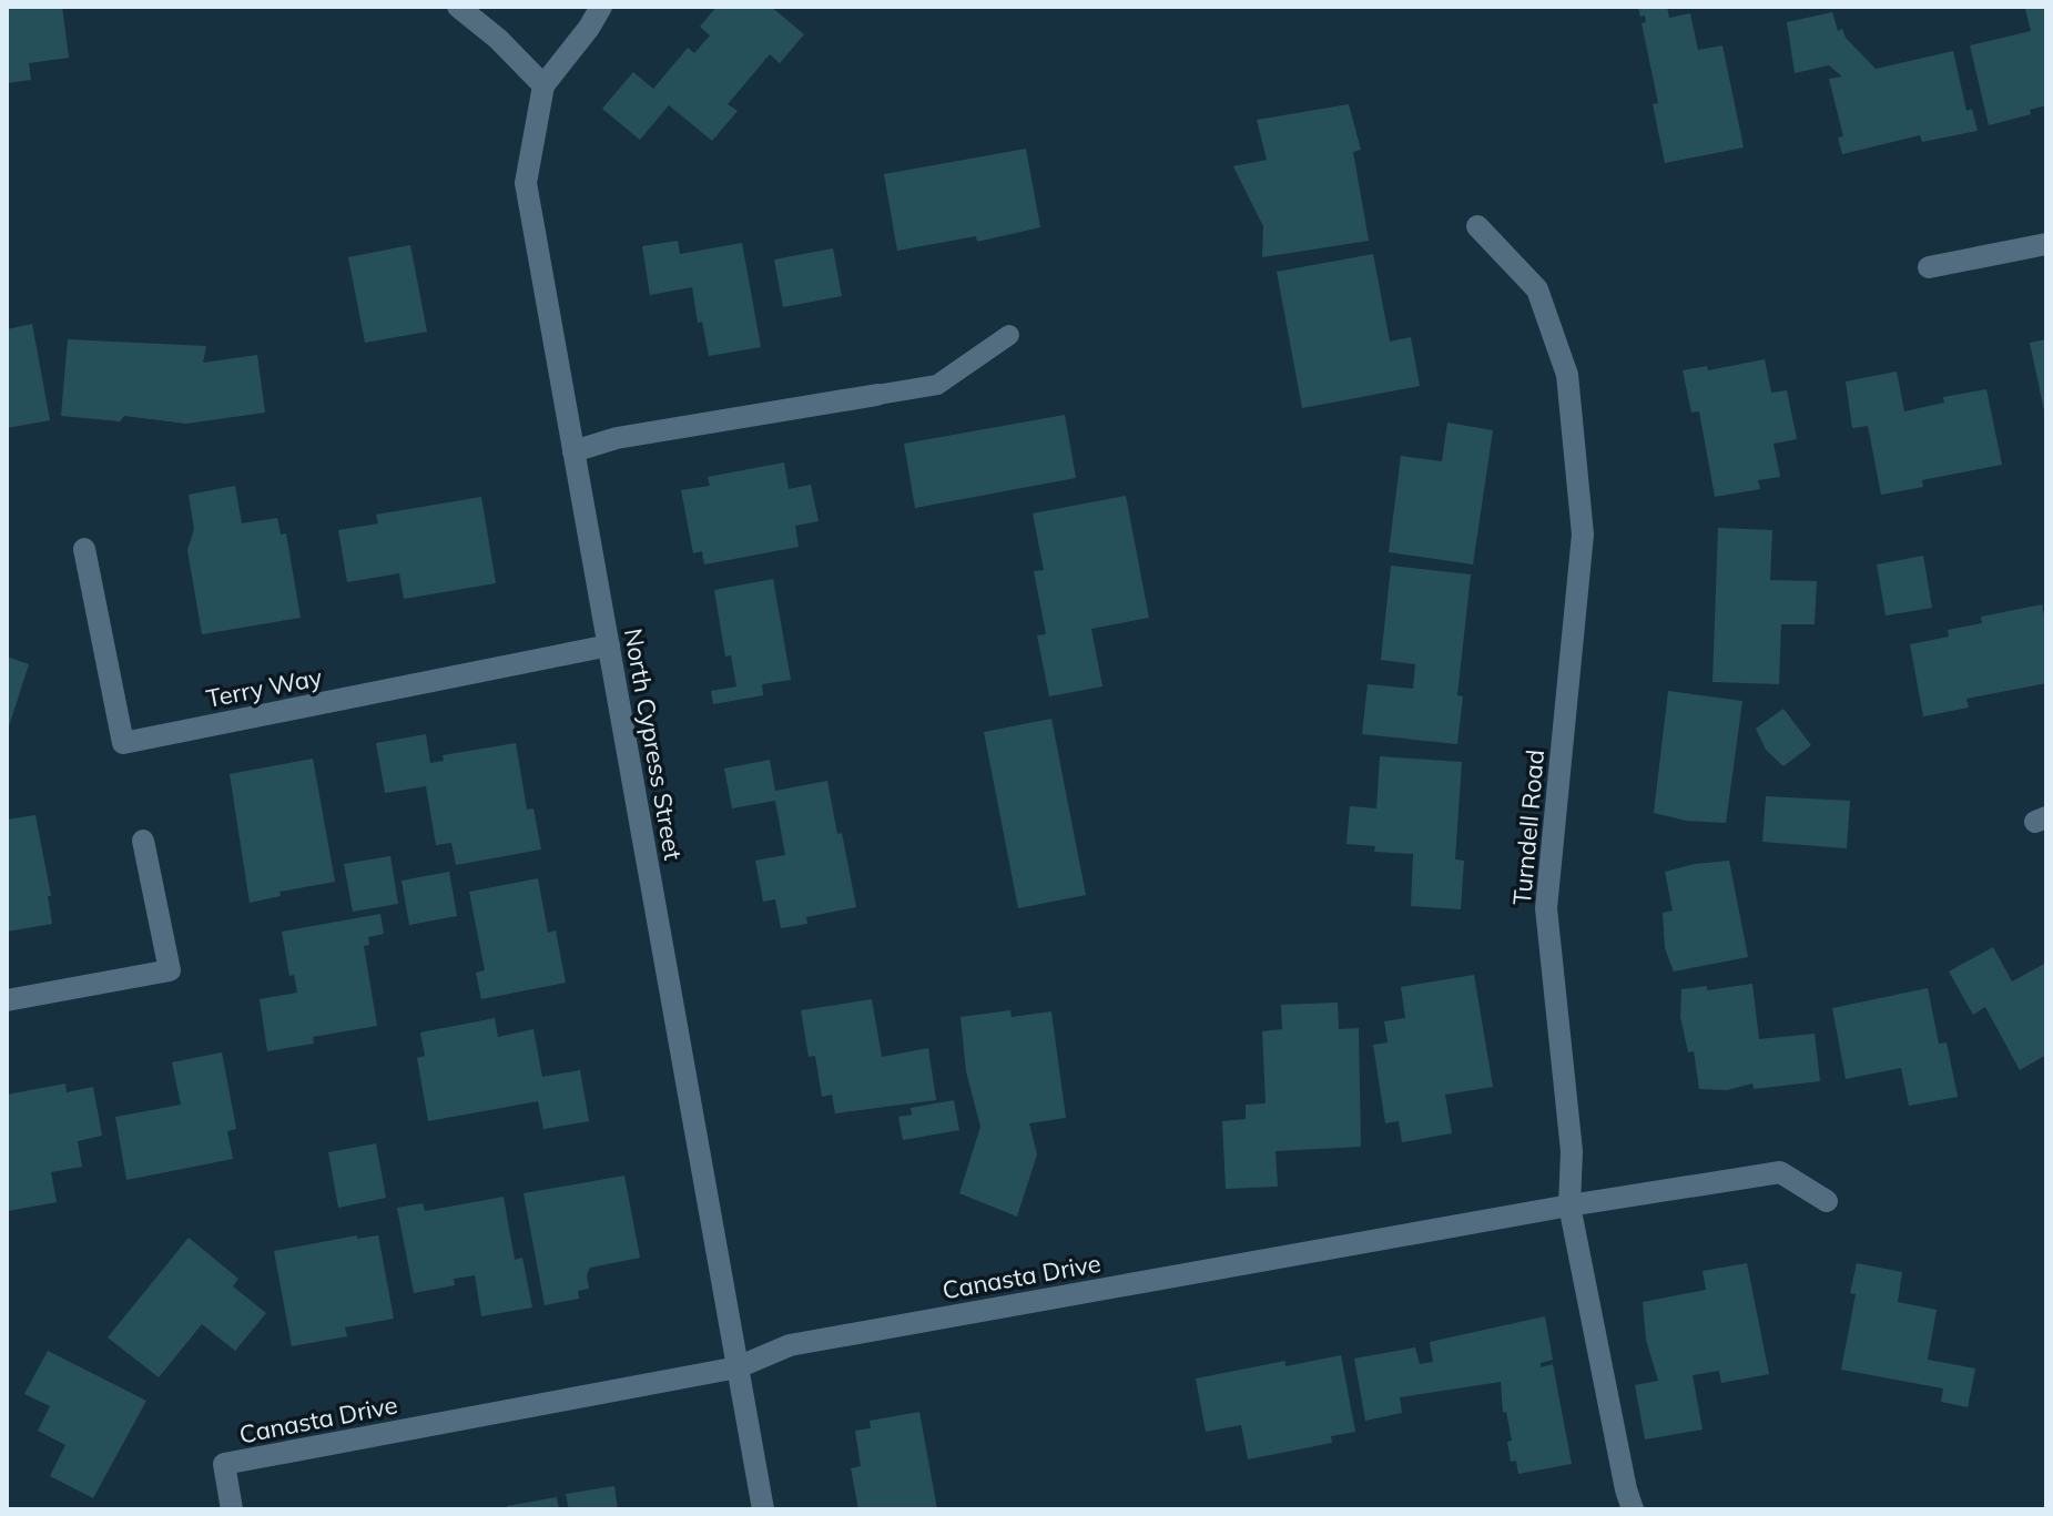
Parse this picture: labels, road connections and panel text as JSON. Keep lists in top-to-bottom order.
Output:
{
  "streets": {
    "street": [
      "Terry Way",
      "North Cypress Street",
      "Turndell Road",
      "Canasta Drive"
    ]
  },
  "crossings": [
    ["Terry Way", "North Cypress Street"],
    ["North Cypress Street", "Canasta Drive"],
    ["Turndell Road", "Canasta Drive"]
  ]
}
